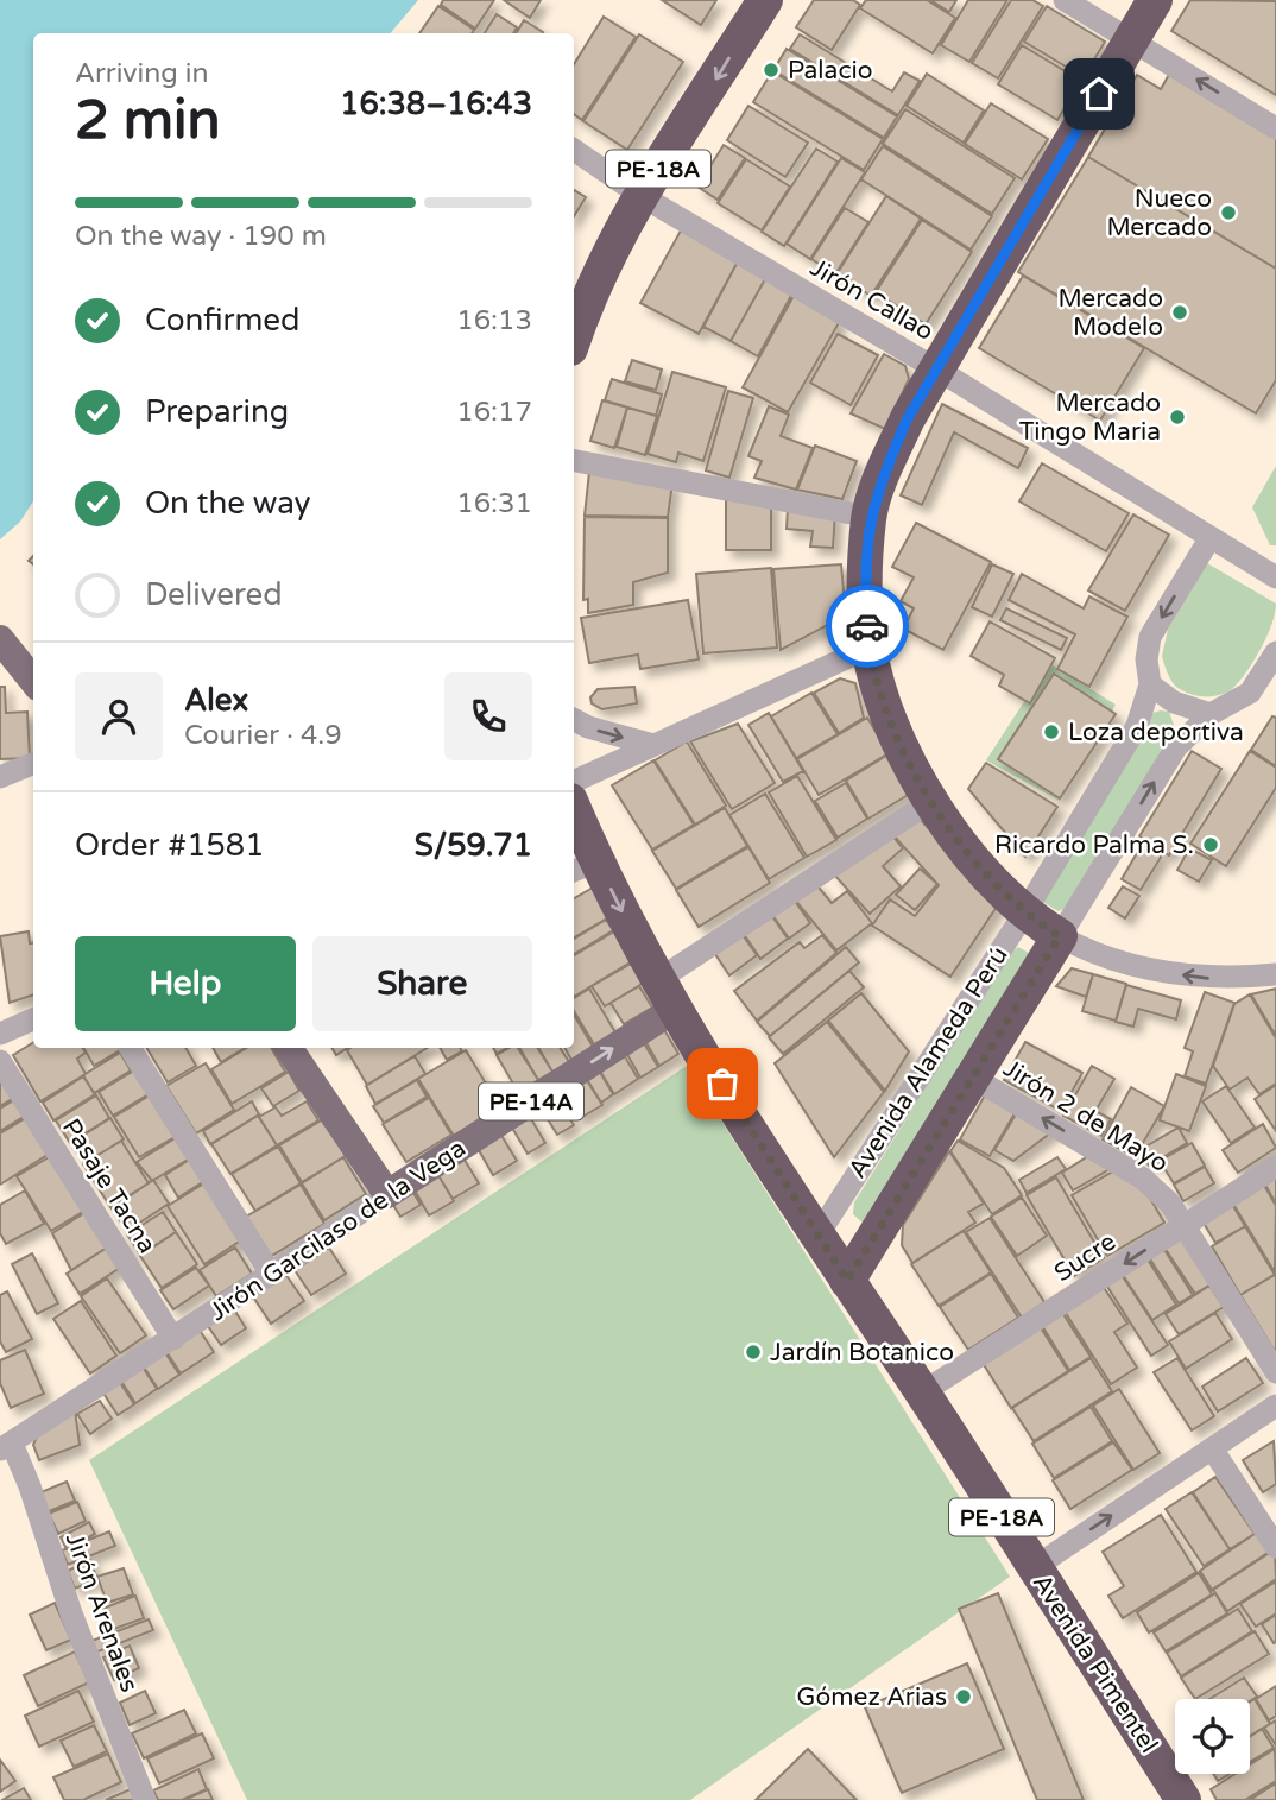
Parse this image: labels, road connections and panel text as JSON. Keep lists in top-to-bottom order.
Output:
{
  "streets": {
    "highway": ["PE-18A", "Avenida Alameda Perú", "Avenida Pimentel"],
    "main road": ["PE-14A", "Jirón Garcilaso de la Vega"],
    "street": [
      "Jirón Callao",
      "Jirón 2 de Mayo",
      "Pasaje Tacna",
      "Sucre",
      "Jirón Arenales"
    ]
  },
  "crossings": [
    ["PE-18A", "Jirón Callao"],
    ["Jirón Callao", "Avenida Alameda Perú"],
    ["Avenida Alameda Perú", "Jirón 2 de Mayo"],
    ["Avenida Alameda Perú", "Avenida Pimentel"],
    ["Jirón 2 de Mayo", "Sucre"],
    ["Pasaje Tacna", "Jirón Garcilaso de la Vega"],
    ["Jirón Garcilaso de la Vega", "Jirón Arenales"],
    ["Jirón Garcilaso de la Vega", "Avenida Pimentel"],
    ["Sucre", "Avenida Pimentel"]
  ],
  "one_way": ["Jirón 2 de Mayo", "Jirón Garcilaso de la Vega"],
  "places": [
    "Palacio",
    "Nueco Mercado",
    "Mercado Modelo",
    "Mercado Tingo Maria",
    "Loza deportiva",
    "Ricardo Palma S.",
    "Jardín Botanico",
    "Gómez Arias"
  ],
  "page": {
    "heading": ["2 min", "Arriving in", "16:38–16:43"],
    "panel": [
      "Alex",
      "Courier · 4.9",
      "Order #1581",
      "S/59.71"
    ],
    "bar": "On the way · 190 m",
    "list": [
      ["Confirmed", "16:13"],
      ["Preparing", "16:17"],
      ["On the way", "16:31"],
      "Delivered"
    ],
    "buttons": ["Help", "Share"]
  }
}
